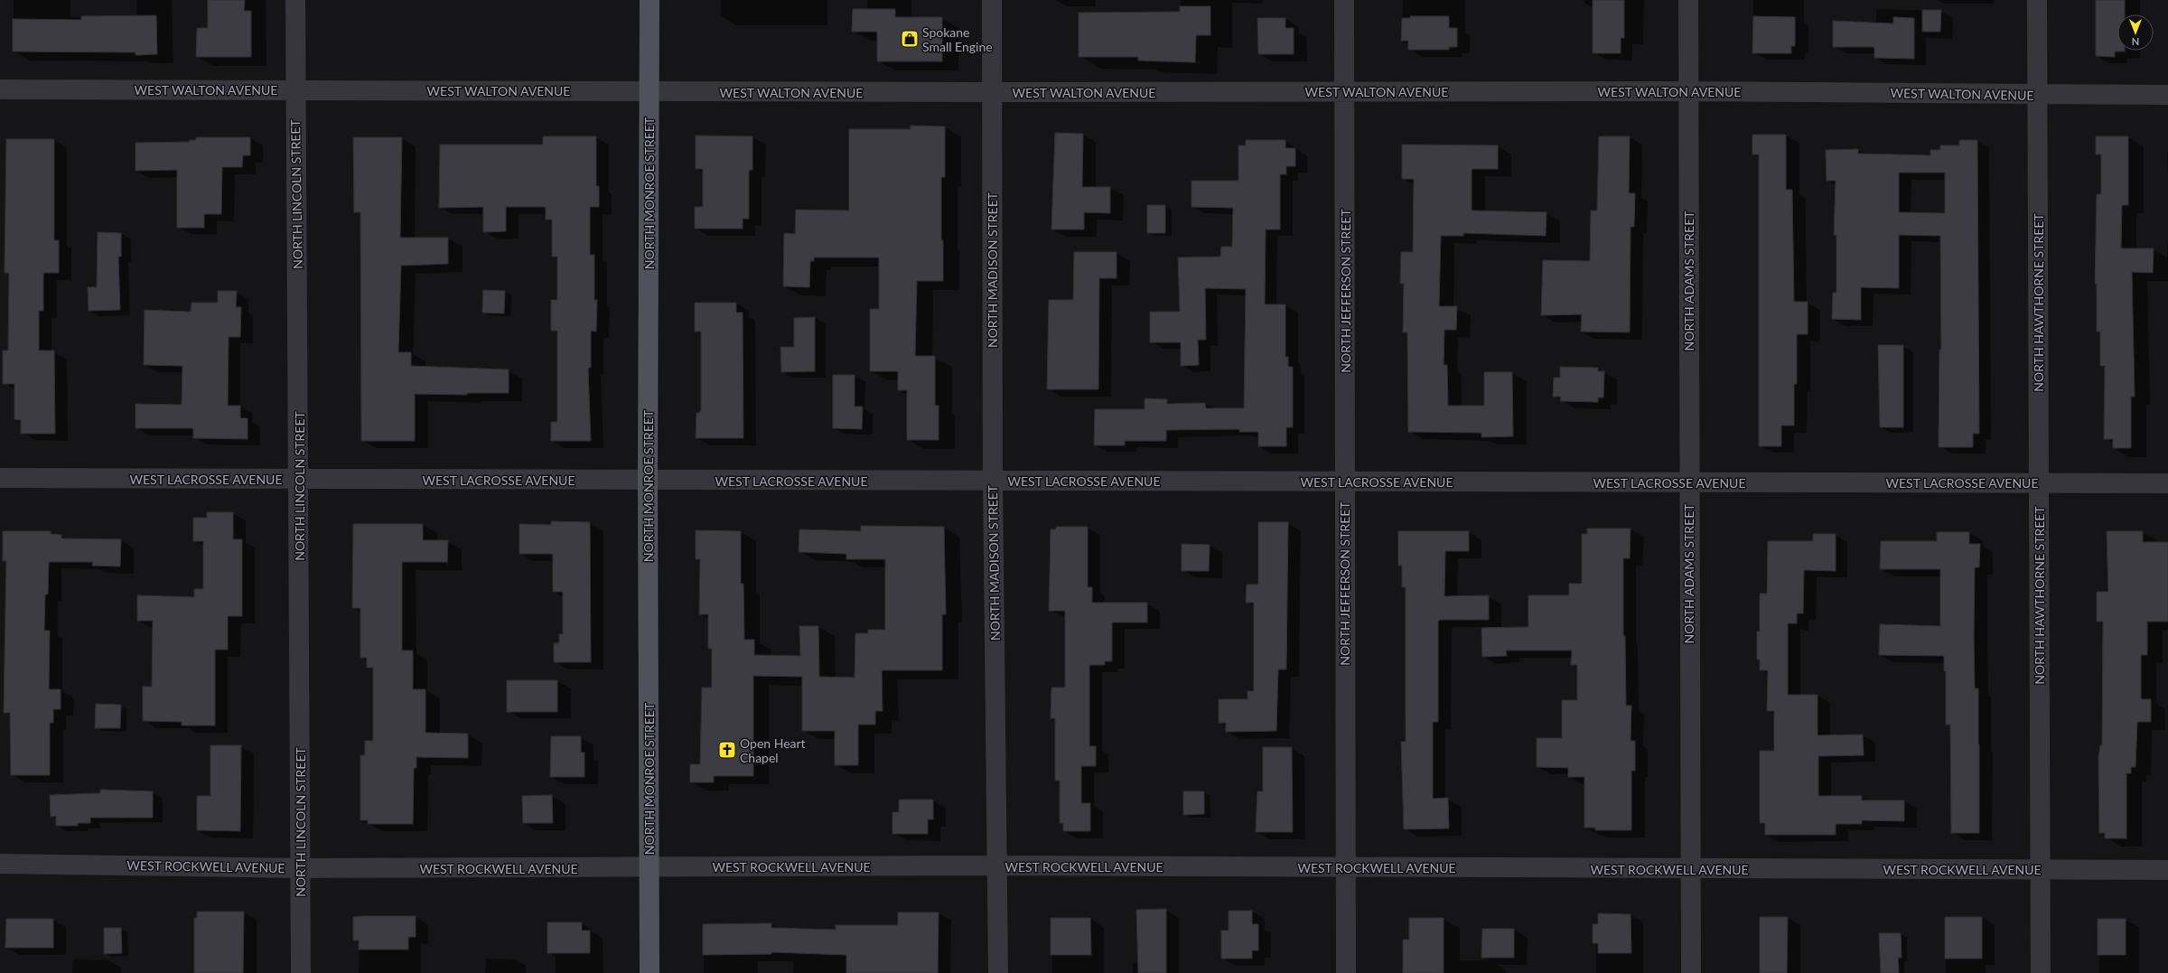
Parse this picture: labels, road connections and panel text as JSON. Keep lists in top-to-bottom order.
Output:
{
  "streets": {
    "main road": ["NORTH MONROE STREET"],
    "street": [
      "WEST WALTON AVENUE",
      "NORTH LINCOLN STREET",
      "NORTH MADISON STREET",
      "NORTH ADAMS STREET",
      "NORTH JEFFERSON STREET",
      "NORTH HAWTHORNE STREET",
      "WEST LACROSSE AVENUE",
      "WEST ROCKWELL AVENUE"
    ]
  },
  "crossings": [
    ["WEST WALTON AVENUE", "NORTH MONROE STREET"],
    ["WEST WALTON AVENUE", "NORTH LINCOLN STREET"],
    ["WEST WALTON AVENUE", "NORTH MADISON STREET"],
    ["WEST WALTON AVENUE", "NORTH ADAMS STREET"],
    ["WEST WALTON AVENUE", "NORTH JEFFERSON STREET"],
    ["WEST WALTON AVENUE", "NORTH HAWTHORNE STREET"],
    ["NORTH MONROE STREET", "WEST LACROSSE AVENUE"],
    ["NORTH MONROE STREET", "WEST ROCKWELL AVENUE"],
    ["NORTH LINCOLN STREET", "WEST LACROSSE AVENUE"],
    ["NORTH LINCOLN STREET", "WEST ROCKWELL AVENUE"],
    ["NORTH MADISON STREET", "WEST LACROSSE AVENUE"],
    ["NORTH MADISON STREET", "WEST ROCKWELL AVENUE"],
    ["NORTH ADAMS STREET", "WEST LACROSSE AVENUE"],
    ["NORTH ADAMS STREET", "WEST ROCKWELL AVENUE"],
    ["NORTH JEFFERSON STREET", "WEST LACROSSE AVENUE"],
    ["NORTH JEFFERSON STREET", "WEST ROCKWELL AVENUE"],
    ["NORTH HAWTHORNE STREET", "WEST LACROSSE AVENUE"],
    ["NORTH HAWTHORNE STREET", "WEST ROCKWELL AVENUE"]
  ],
  "places": {
    "shop": ["Spokane Small Engine"],
    "church": ["Open Heart Chapel"]
  },
  "north": "bottom"
}
